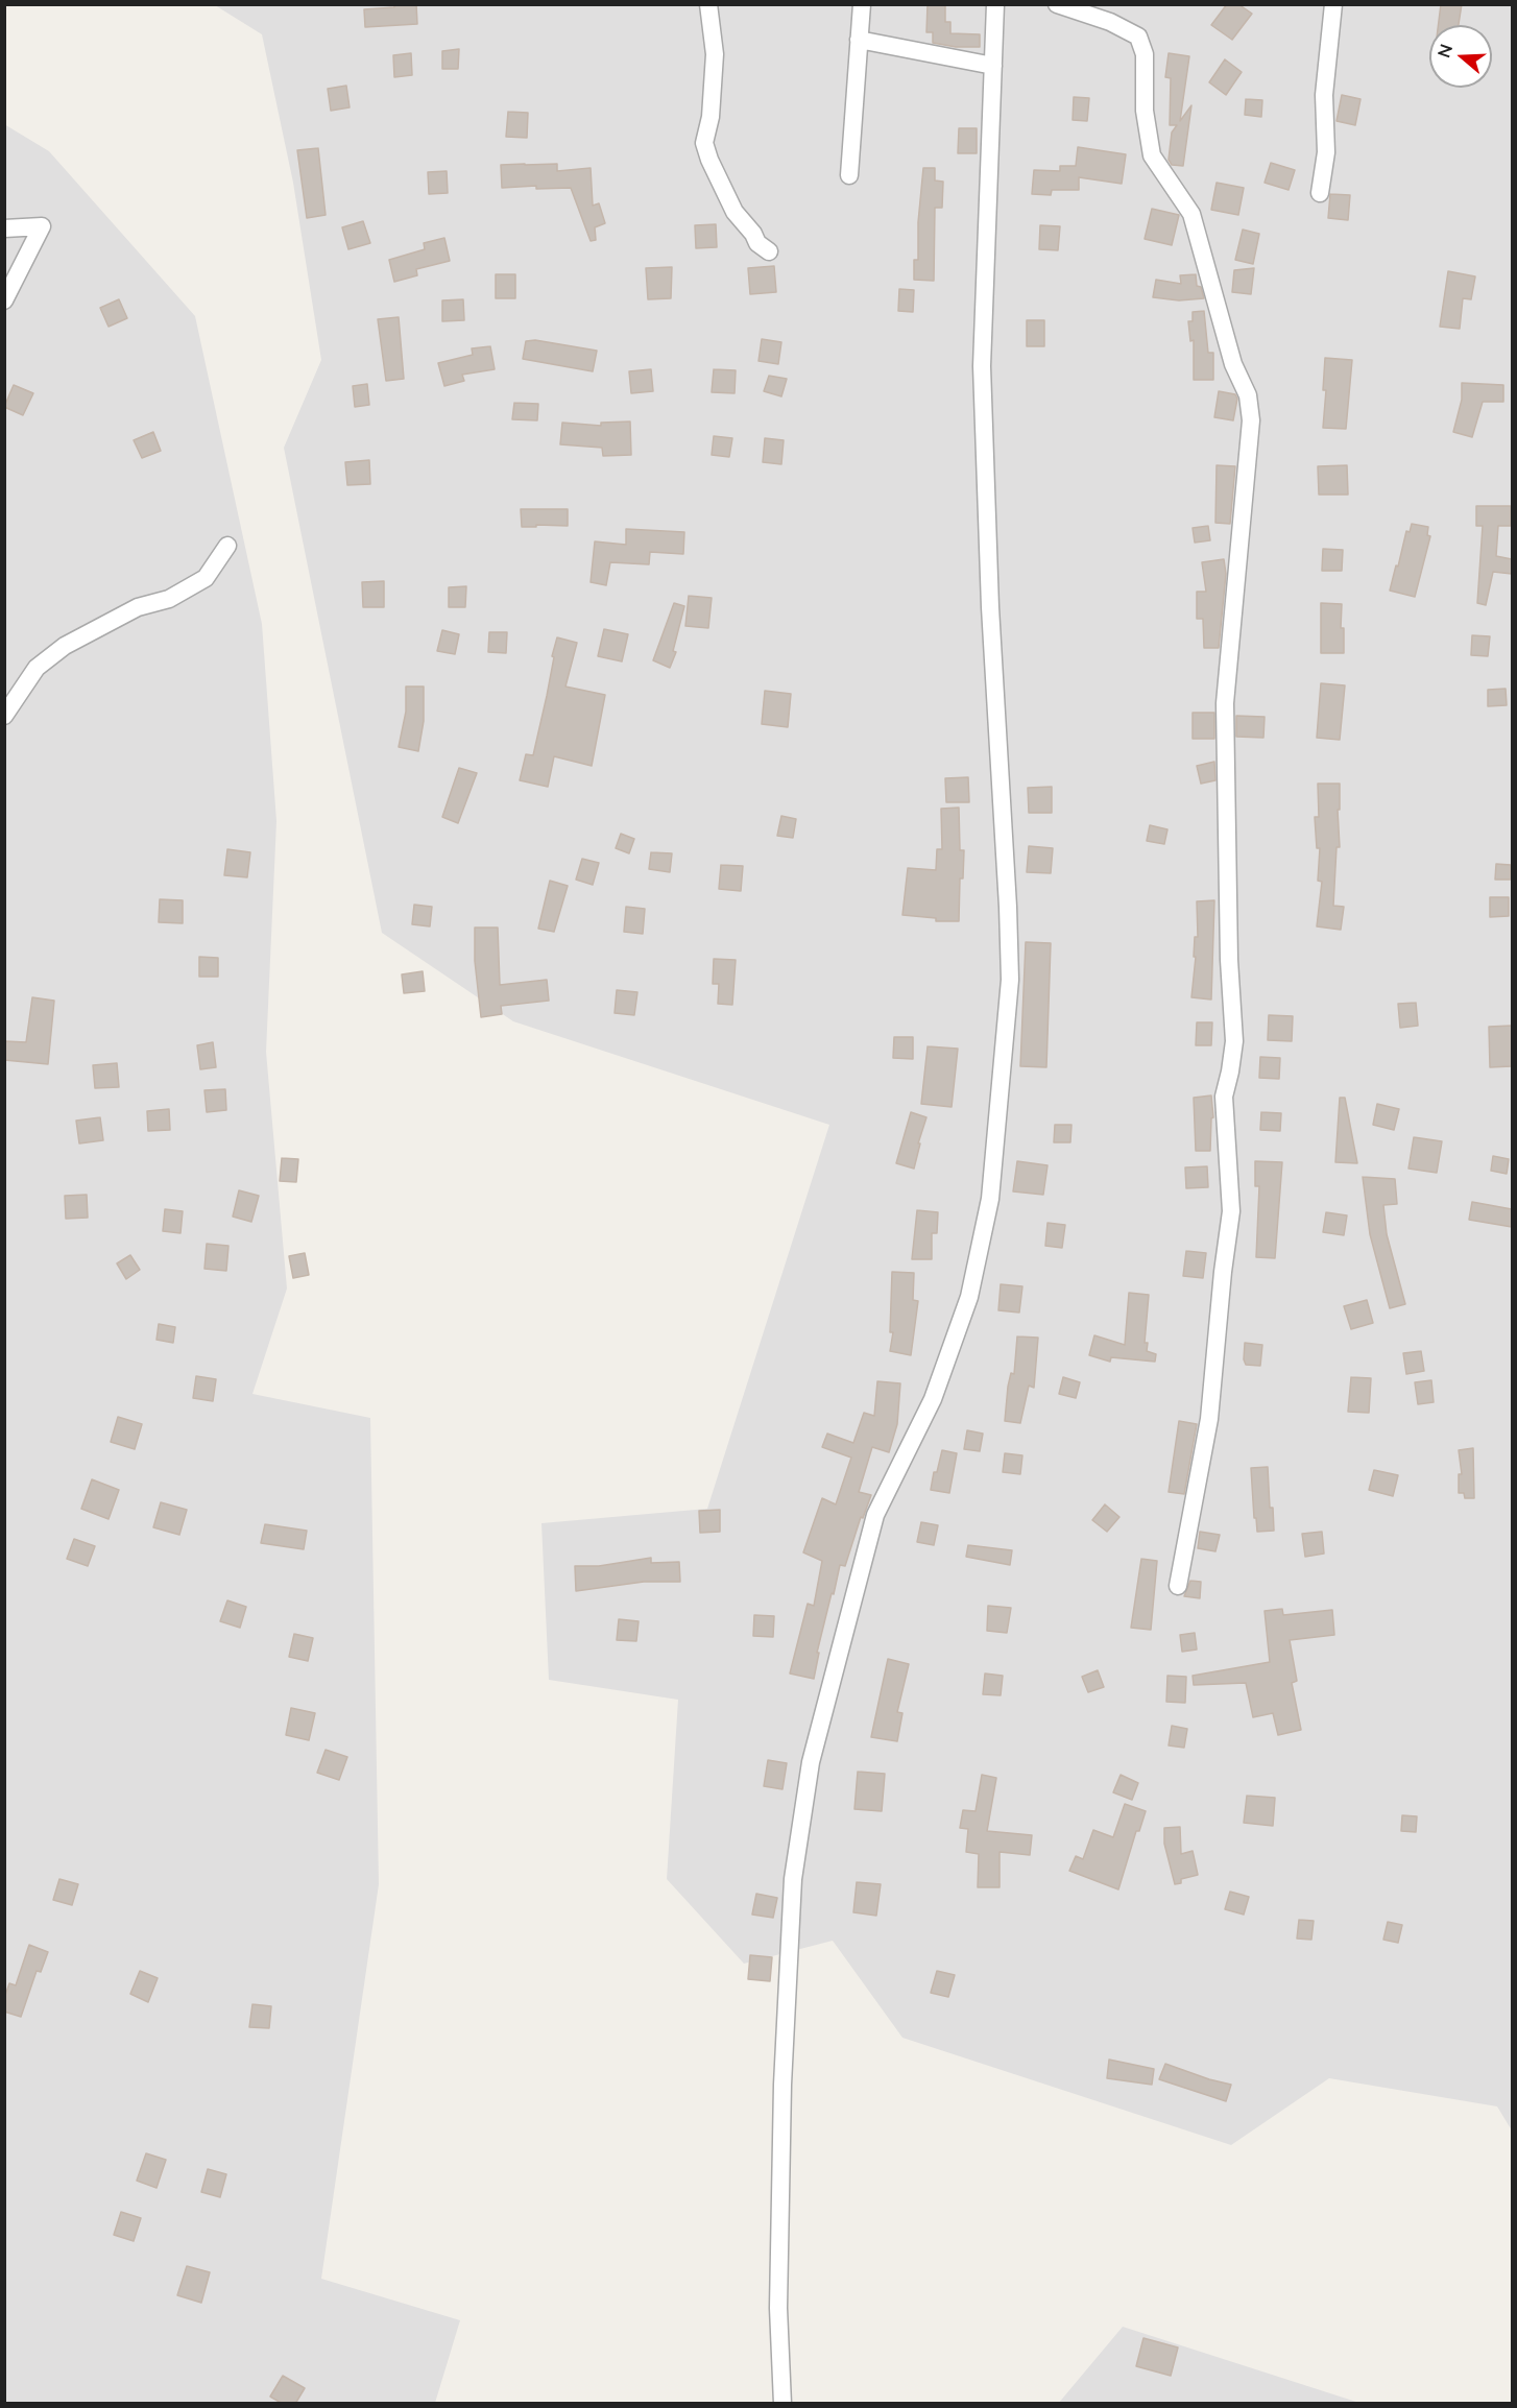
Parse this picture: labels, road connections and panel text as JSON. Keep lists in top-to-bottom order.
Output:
{
  "north": "left"
}
